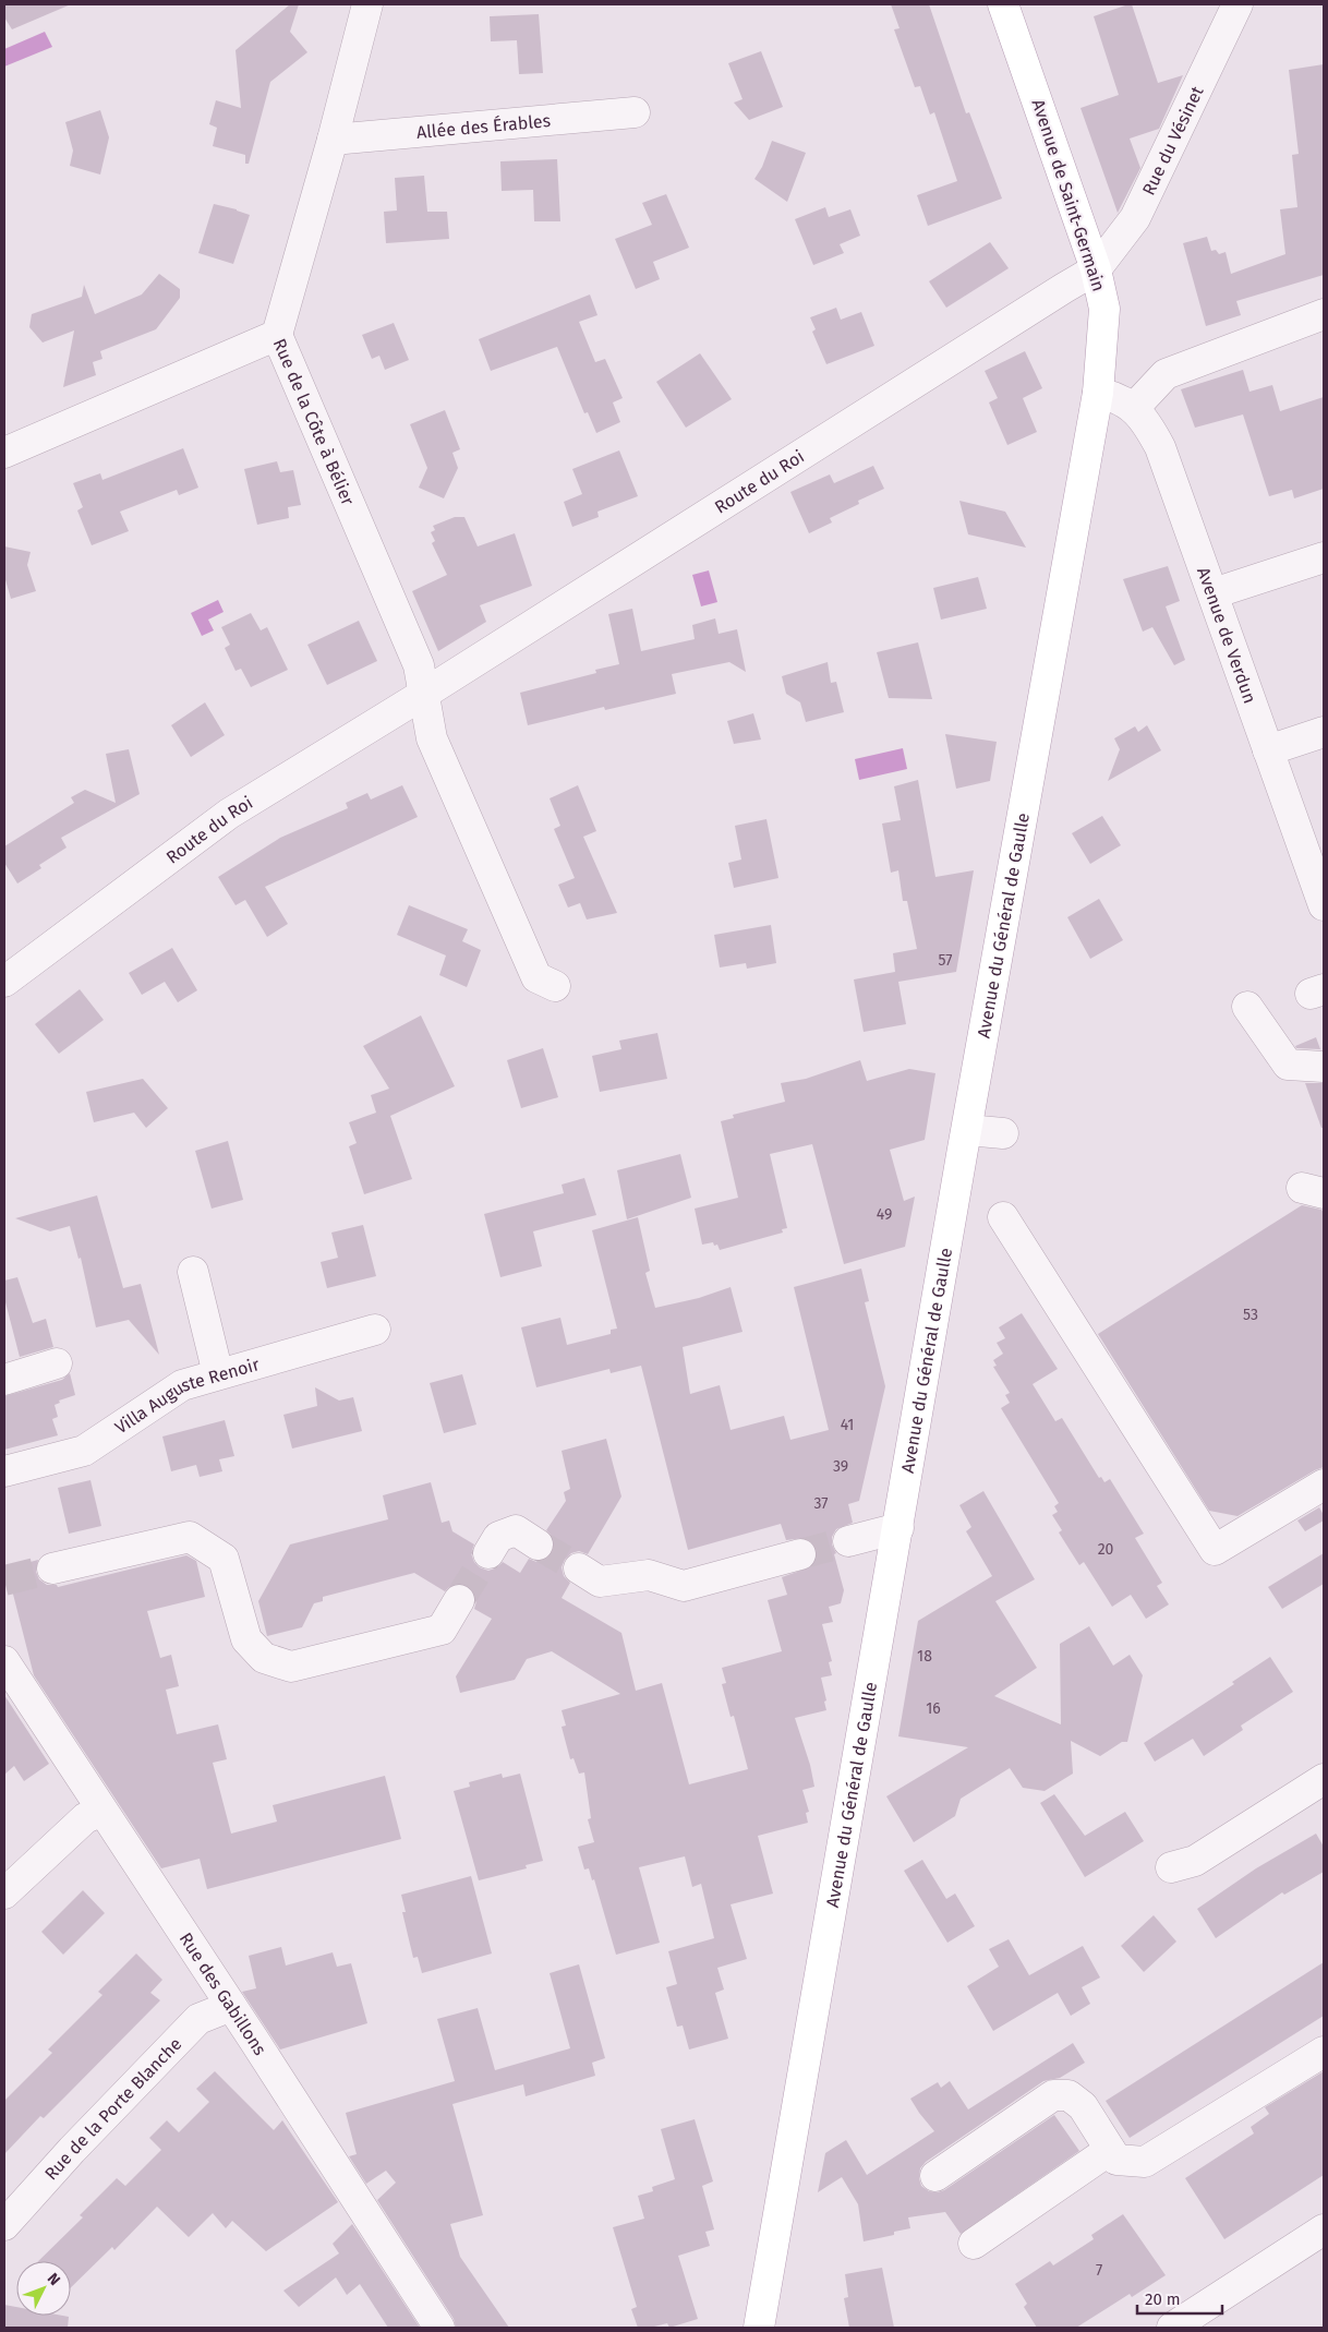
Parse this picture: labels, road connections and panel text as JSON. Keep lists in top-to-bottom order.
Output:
{
  "streets": {
    "main road": ["Avenue de Saint-Germain", "Avenue du Général de Gaulle"],
    "street": [
      "Allée des Érables",
      "Rue du Vésinet",
      "Rue de la Côte à Bélier",
      "Route du Roi",
      "Avenue de Verdun",
      "Villa Auguste Renoir",
      "Rue des Gabillons",
      "Rue de la Porte Blanche"
    ]
  },
  "crossings": [
    ["Rue du Vésinet", "Avenue de Saint-Germain"],
    ["Rue du Vésinet", "Route du Roi"],
    ["Avenue de Saint-Germain", "Route du Roi"],
    ["Avenue de Saint-Germain", "Avenue de Verdun"],
    ["Avenue de Saint-Germain", "Avenue du Général de Gaulle"],
    ["Rue de la Côte à Bélier", "Route du Roi"],
    ["Avenue de Verdun", "Avenue du Général de Gaulle"],
    ["Rue des Gabillons", "Rue de la Porte Blanche"]
  ],
  "house_numbers": [
    "57",
    "49",
    "53",
    "41",
    "39",
    "37",
    "20",
    "18",
    "16",
    "7"
  ],
  "scale_bar": "20 m",
  "north": "top right"
}
